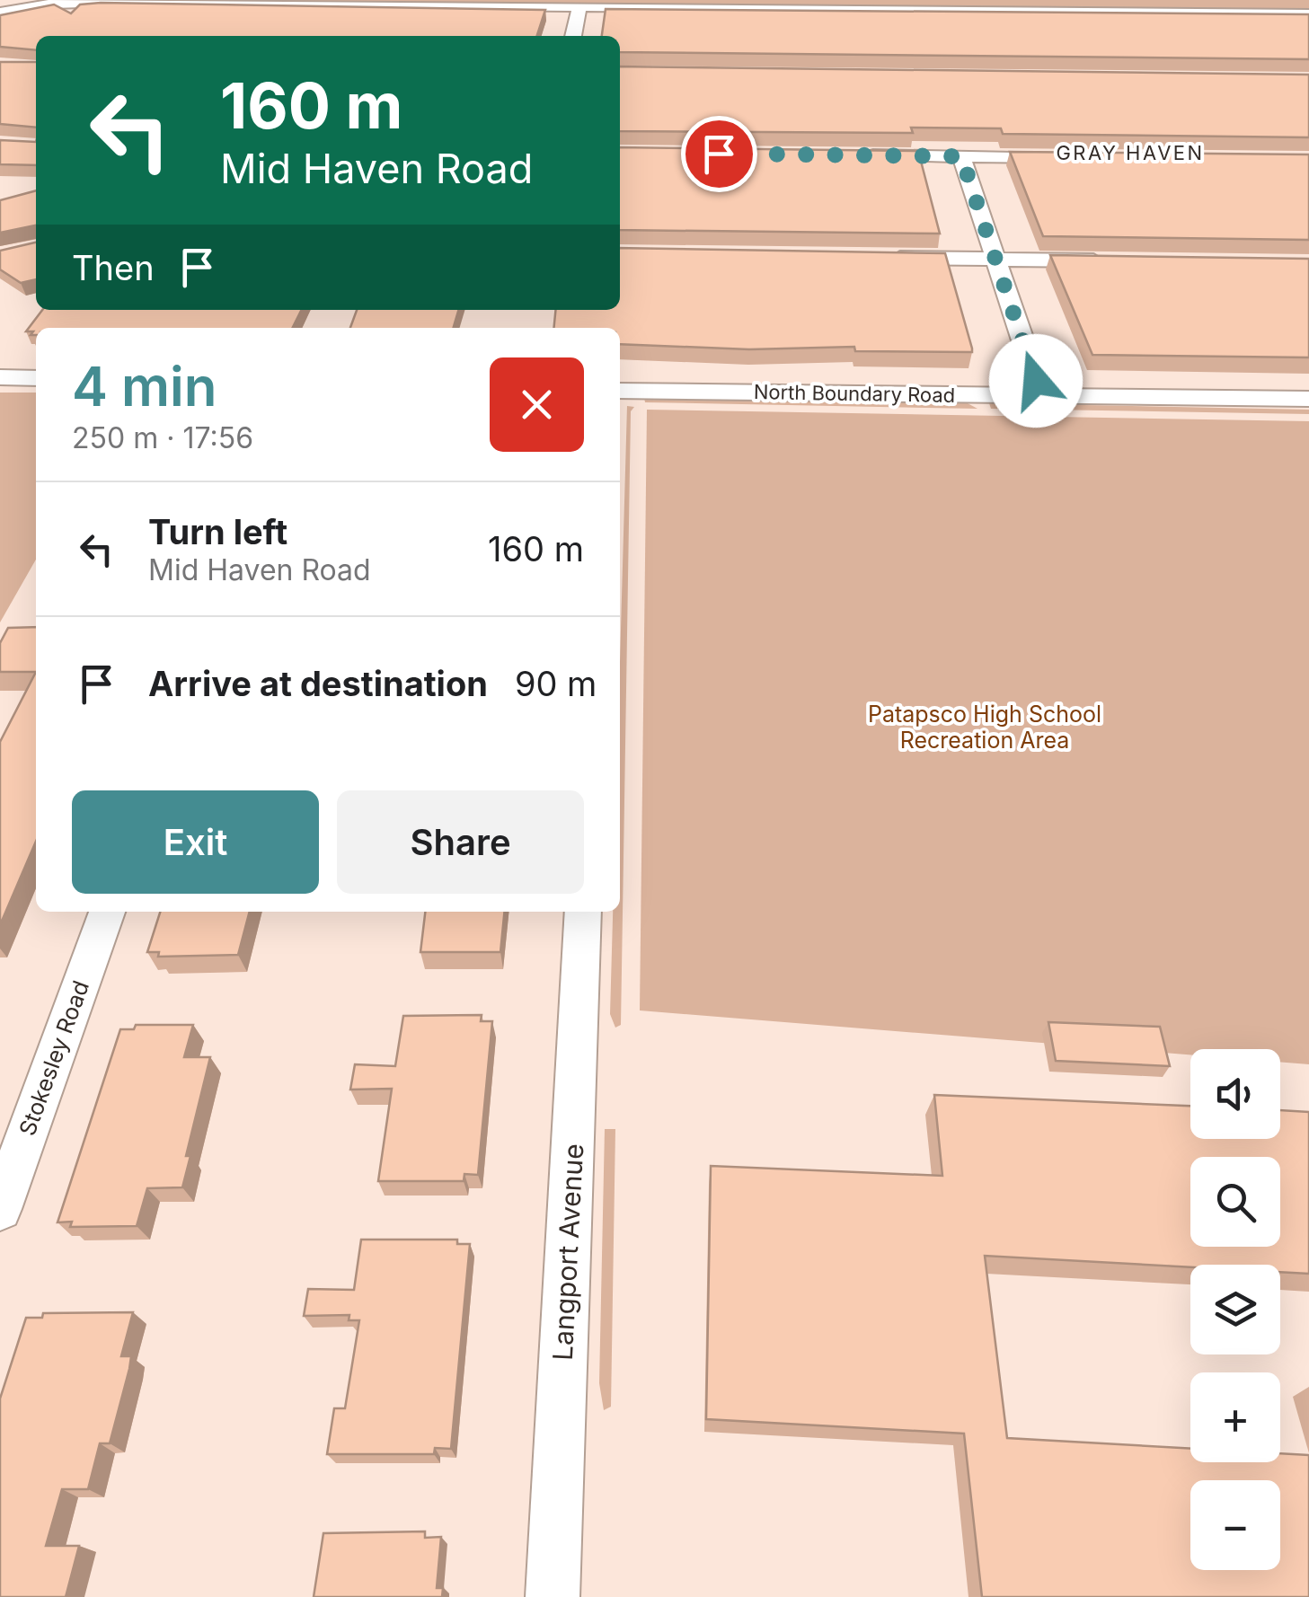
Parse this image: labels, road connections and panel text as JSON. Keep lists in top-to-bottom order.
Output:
{
  "streets": {
    "street": ["North Boundary Road", "Stokesley Road", "Langport Avenue"]
  },
  "districts": ["GRAY HAVEN"],
  "parks": ["Patapsco High School Recreation Area"],
  "page": {
    "turn": ["160 m", "Mid Haven Road"],
    "then": "Then",
    "heading": ["4 min", "250 m · 17:56"],
    "list": [
      {
        "name": "Turn left",
        "note": "Mid Haven Road",
        "value": "160 m"
      },
      {
        "name": "Arrive at destination",
        "value": "90 m"
      }
    ],
    "buttons": ["Exit", "Share"],
    "map_buttons": ["+", "−"]
  }
}
